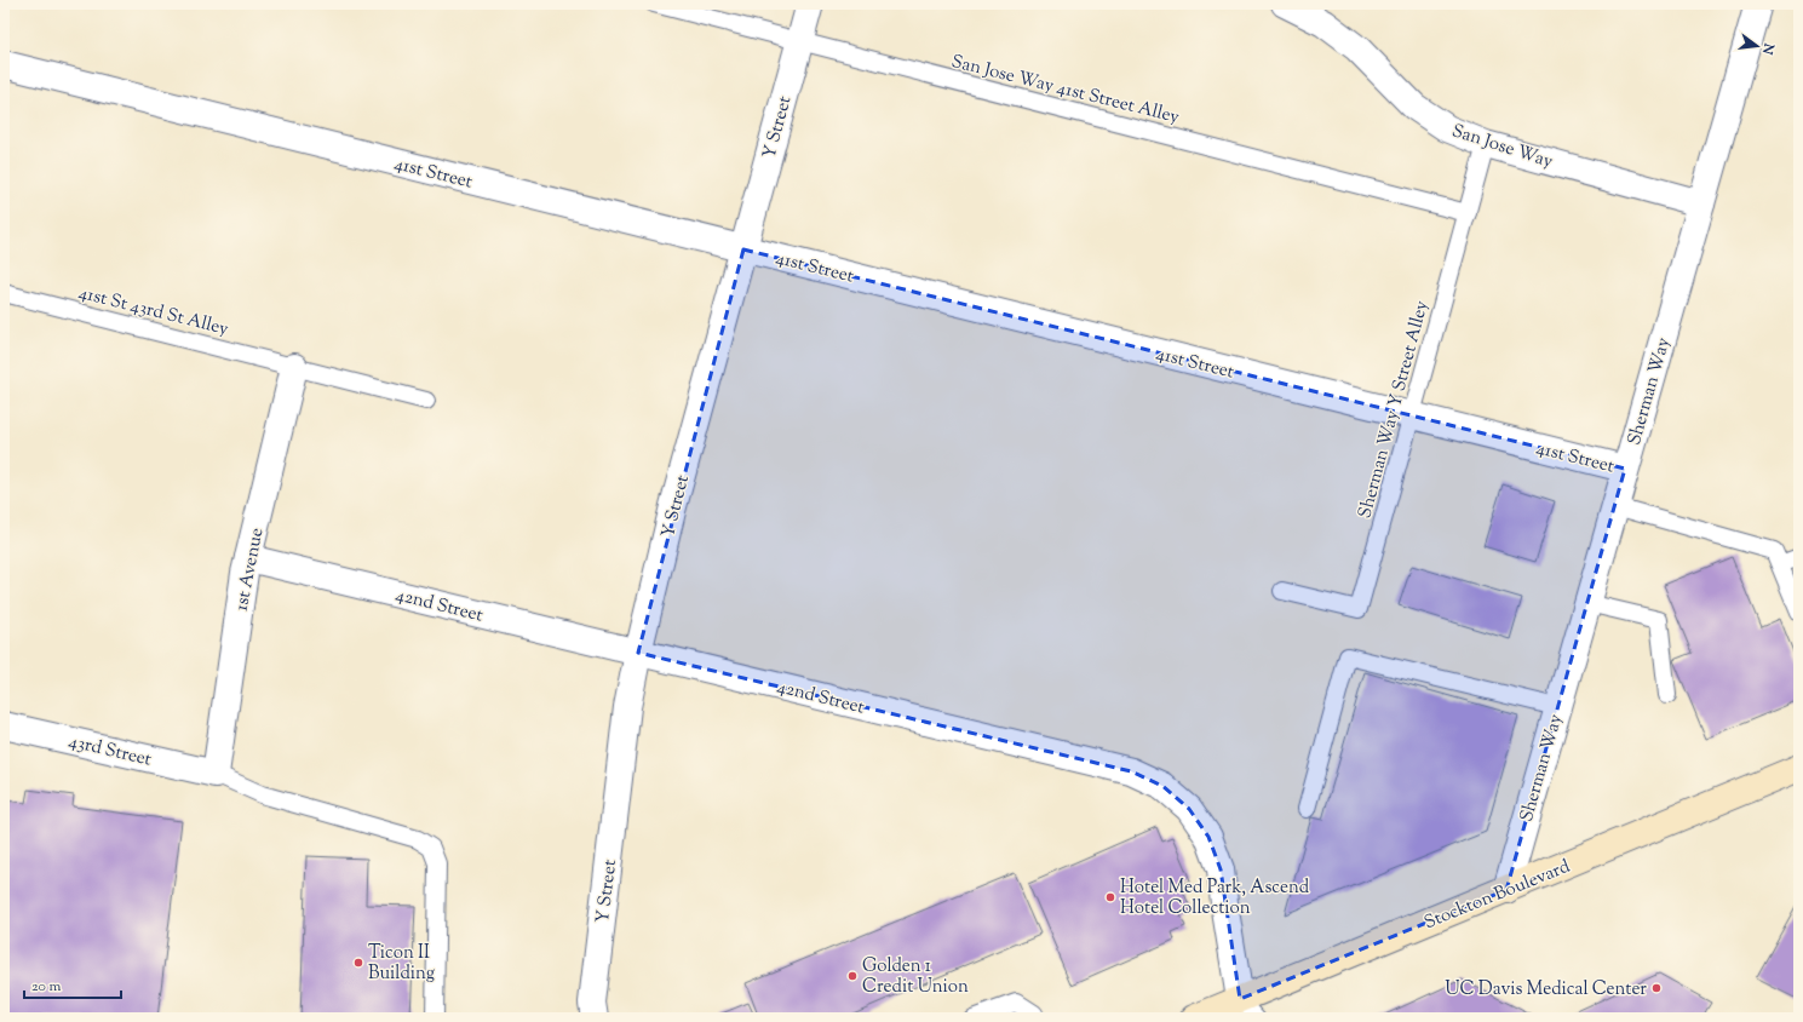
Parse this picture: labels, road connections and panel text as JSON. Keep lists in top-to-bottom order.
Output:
{
  "streets": {
    "main road": ["Stockton Boulevard"],
    "street": [
      "Y Street",
      "San Jose Way",
      "41st Street",
      "Sherman Way",
      "1st Avenue",
      "42nd Street",
      "43rd Street"
    ],
    "lane": ["San Jose Way 41st Street Alley", "41st St 43rd St Alley", "Sherman Way Y Street Alley"]
  },
  "crossings": [
    ["San Jose Way 41st Street Alley", "Y Street"],
    ["San Jose Way 41st Street Alley", "Sherman Way Y Street Alley"],
    ["Y Street", "41st Street"],
    ["Y Street", "42nd Street"],
    ["San Jose Way", "Sherman Way"],
    ["San Jose Way", "Sherman Way Y Street Alley"],
    ["41st Street", "Sherman Way"],
    ["41st Street", "Sherman Way Y Street Alley"],
    ["41st St 43rd St Alley", "1st Avenue"],
    ["Sherman Way", "Stockton Boulevard"],
    ["1st Avenue", "42nd Street"],
    ["1st Avenue", "43rd Street"],
    ["42nd Street", "Stockton Boulevard"]
  ],
  "places": [
    "Hotel Med Park, Ascend Hotel Collection",
    "Ticon II Building",
    "Golden 1 Credit Union",
    "UC Davis Medical Center"
  ],
  "scale_bar": "20 m",
  "north": "right"
}
